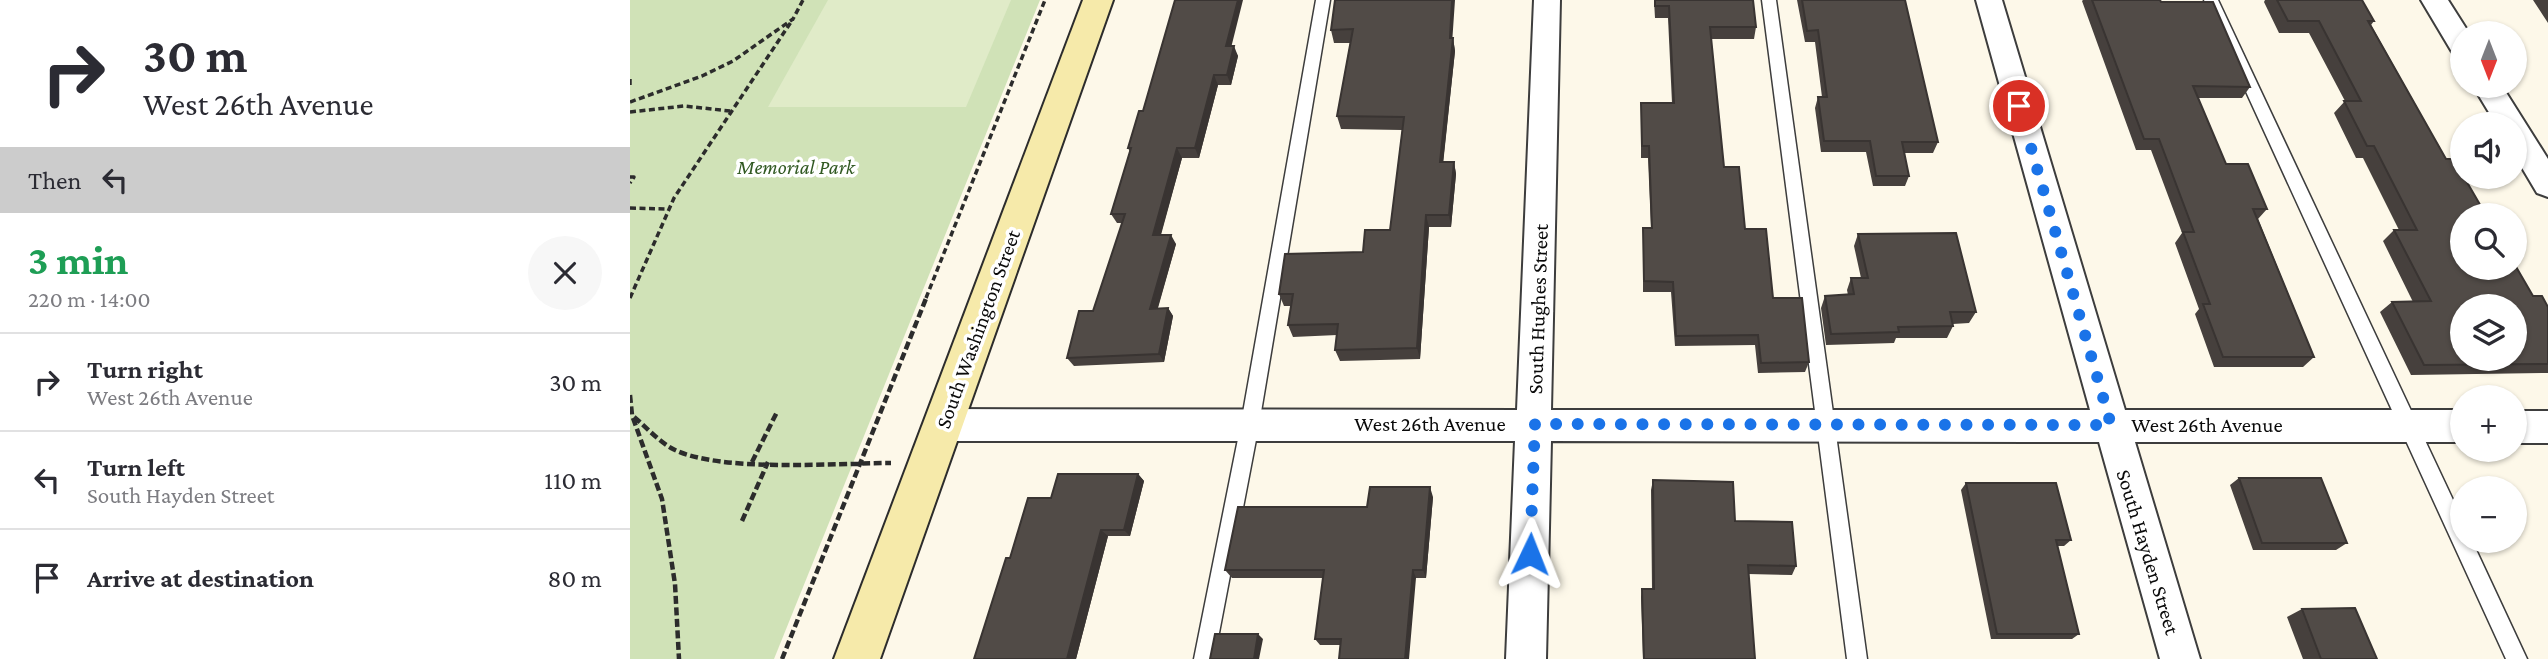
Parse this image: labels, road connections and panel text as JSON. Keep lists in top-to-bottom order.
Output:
{
  "streets": {
    "main road": ["South Washington Street"],
    "street": ["South Hughes Street", "West 26th Avenue", "South Hayden Street"]
  },
  "crossings": [
    ["South Hughes Street", "West 26th Avenue"],
    ["South Washington Street", "West 26th Avenue"],
    ["West 26th Avenue", "South Hayden Street"]
  ],
  "parks": ["Memorial Park"],
  "north": "bottom",
  "page": {
    "turn": ["30 m", "West 26th Avenue"],
    "map_buttons": ["+", "−"],
    "then": "Then",
    "heading": ["3 min", "220 m · 14:00"],
    "list": [
      {
        "name": "Turn right",
        "note": "West 26th Avenue",
        "value": "30 m"
      },
      {
        "name": "Turn left",
        "note": "South Hayden Street",
        "value": "110 m"
      },
      {
        "name": "Arrive at destination",
        "value": "80 m"
      }
    ]
  }
}
